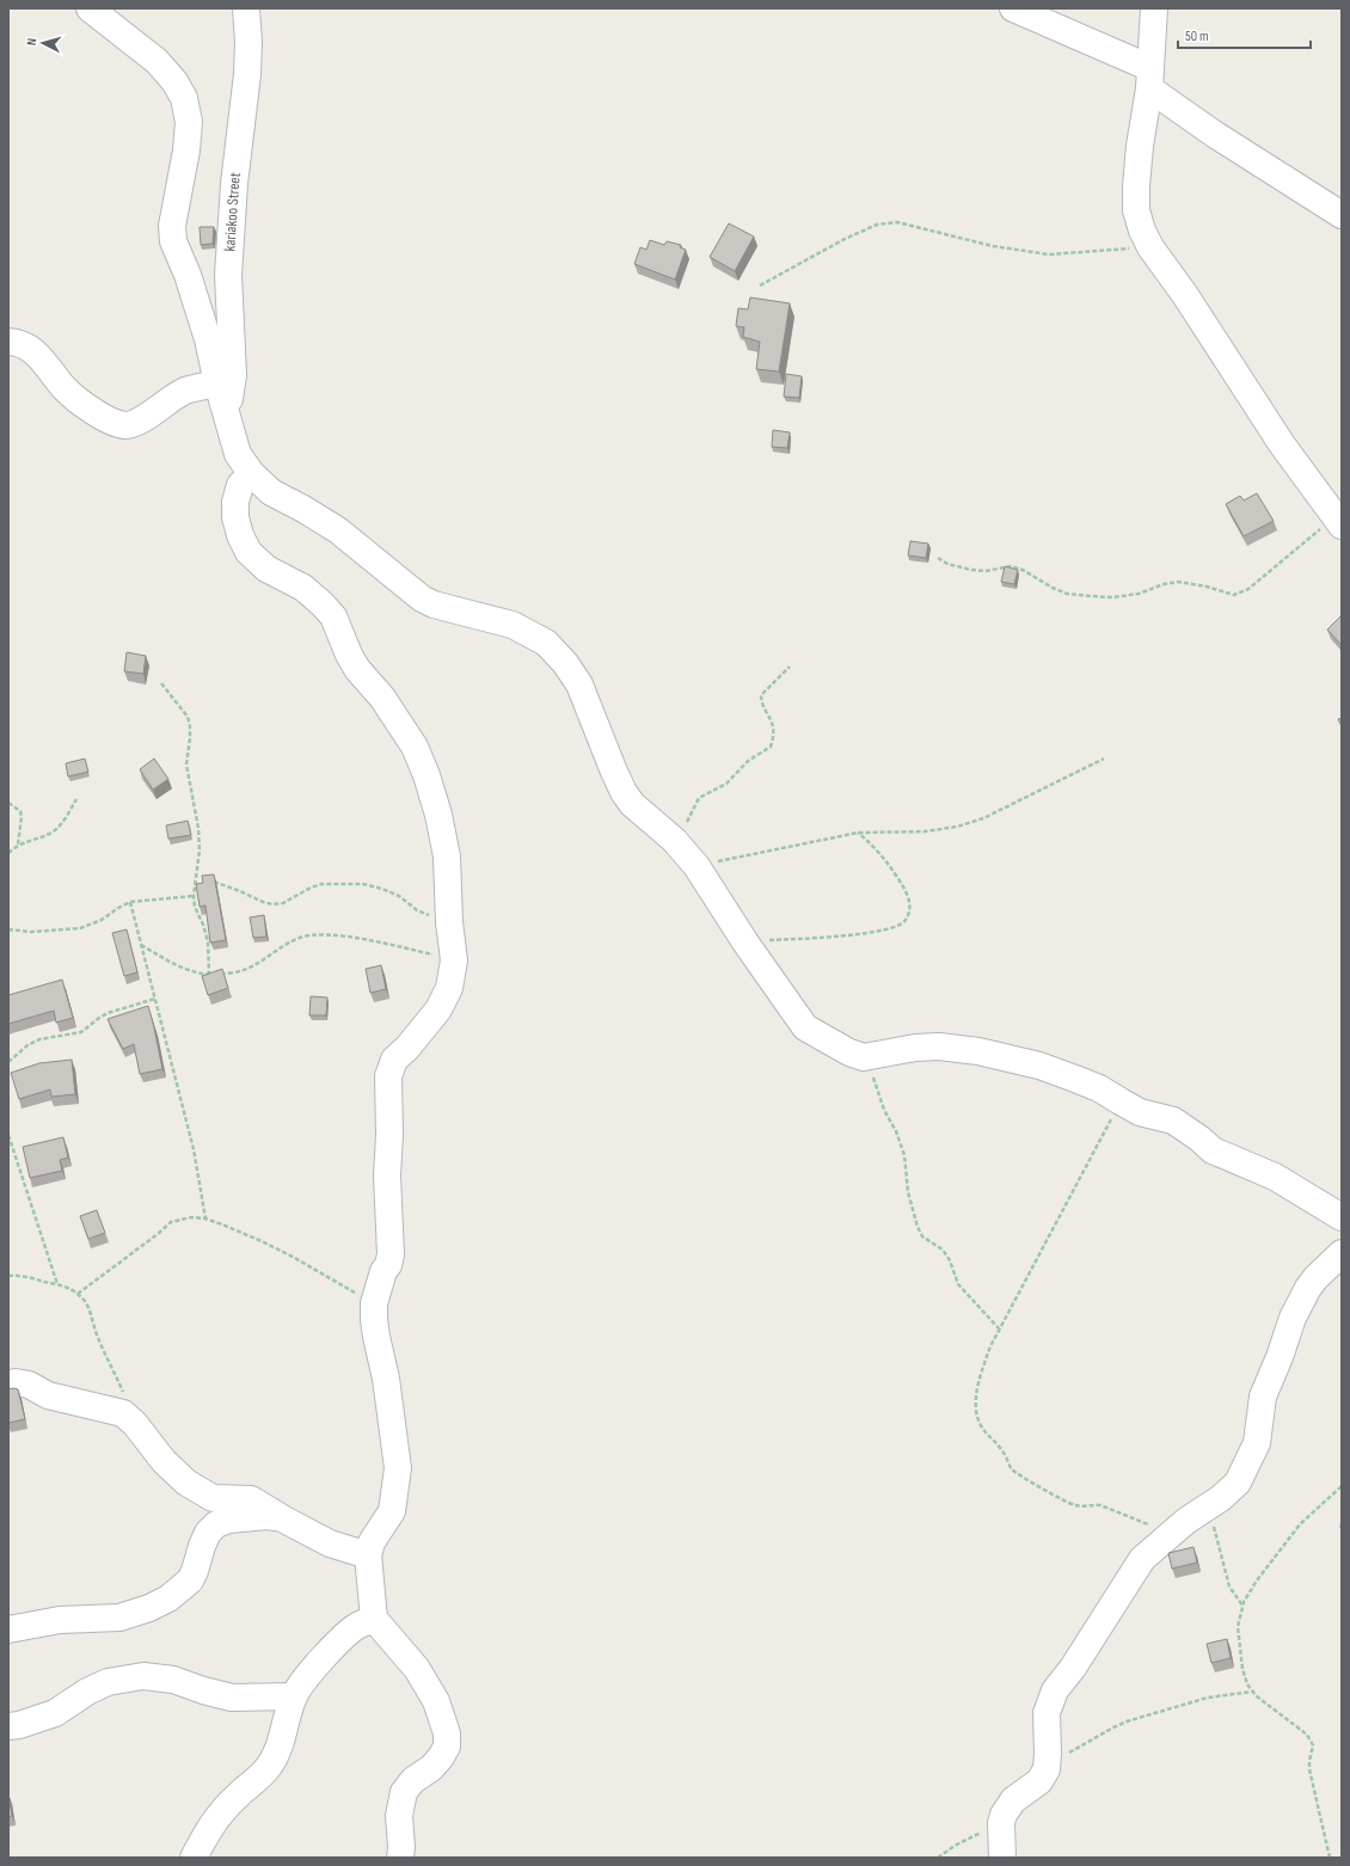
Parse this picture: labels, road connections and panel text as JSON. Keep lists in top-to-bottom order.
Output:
{
  "streets": {
    "street": ["kariakoo Street"]
  },
  "scale_bar": "50 m",
  "north": "left"
}
